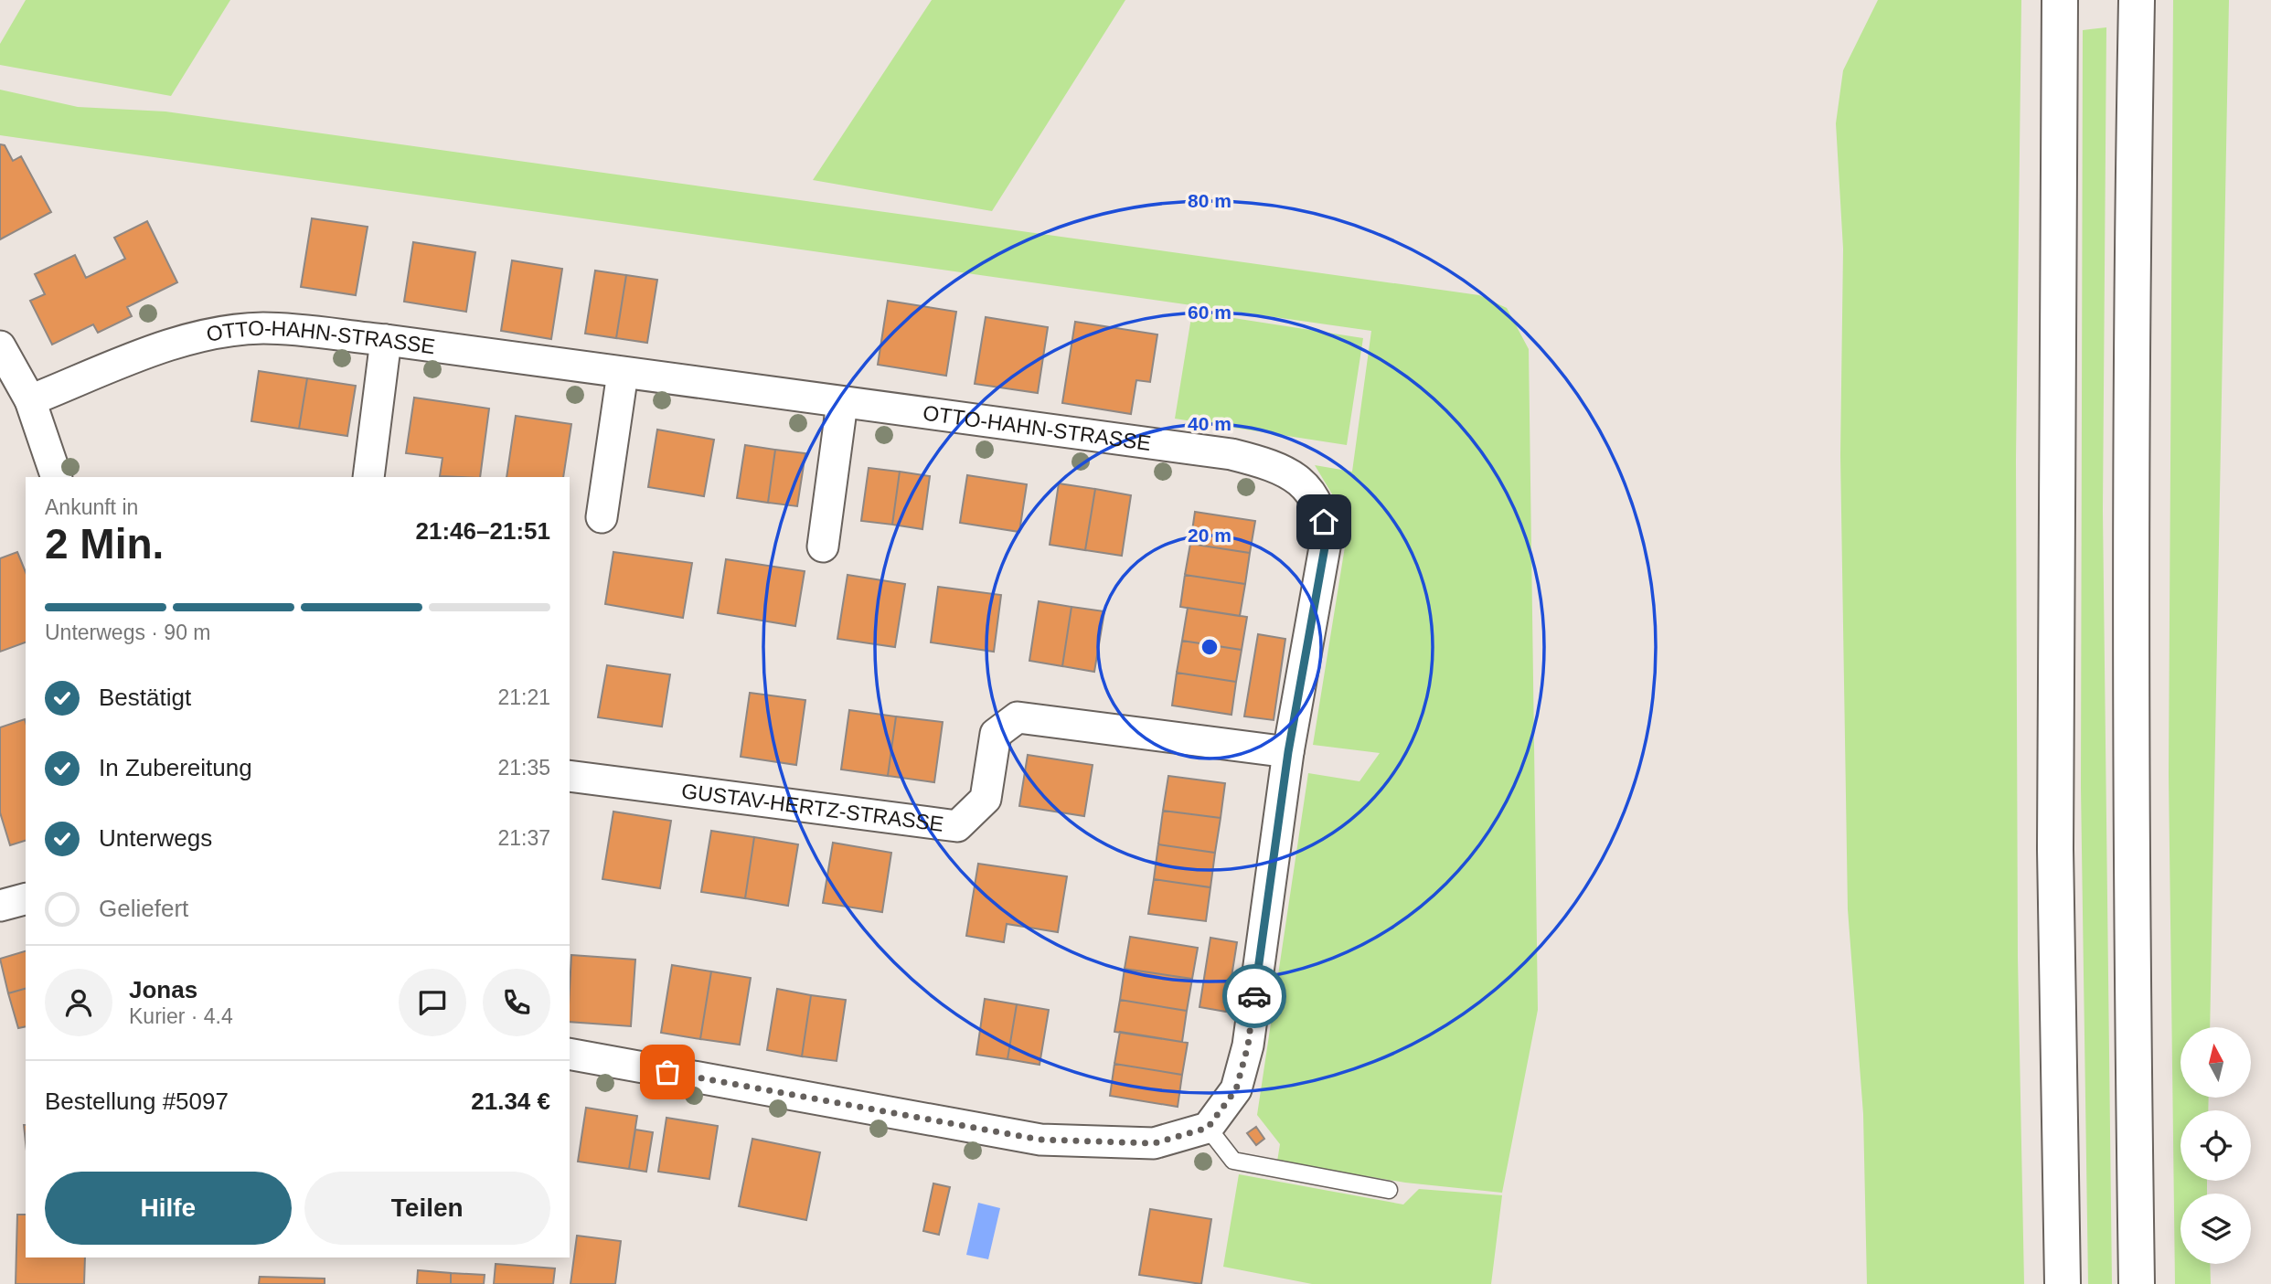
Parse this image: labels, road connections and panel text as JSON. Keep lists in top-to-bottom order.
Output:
{
  "streets": {
    "street": ["OTTO-HAHN-STRASSE", "GUSTAV-HERTZ-STRASSE"]
  },
  "crossings": [
    ["OTTO-HAHN-STRASSE", "GUSTAV-HERTZ-STRASSE"]
  ],
  "north": "top",
  "page": {
    "heading": ["2 Min.", "Ankunft in", "21:46–21:51"],
    "panel": [
      "Jonas",
      "Kurier · 4.4",
      "Bestellung #5097",
      "21.34 €"
    ],
    "bar": "Unterwegs · 90 m",
    "list": [
      ["Bestätigt", "21:21"],
      ["In Zubereitung", "21:35"],
      ["Unterwegs", "21:37"],
      "Geliefert"
    ],
    "buttons": ["Hilfe", "Teilen"]
  },
  "rings": [
    "80 m",
    "60 m",
    "40 m",
    "20 m"
  ]
}
